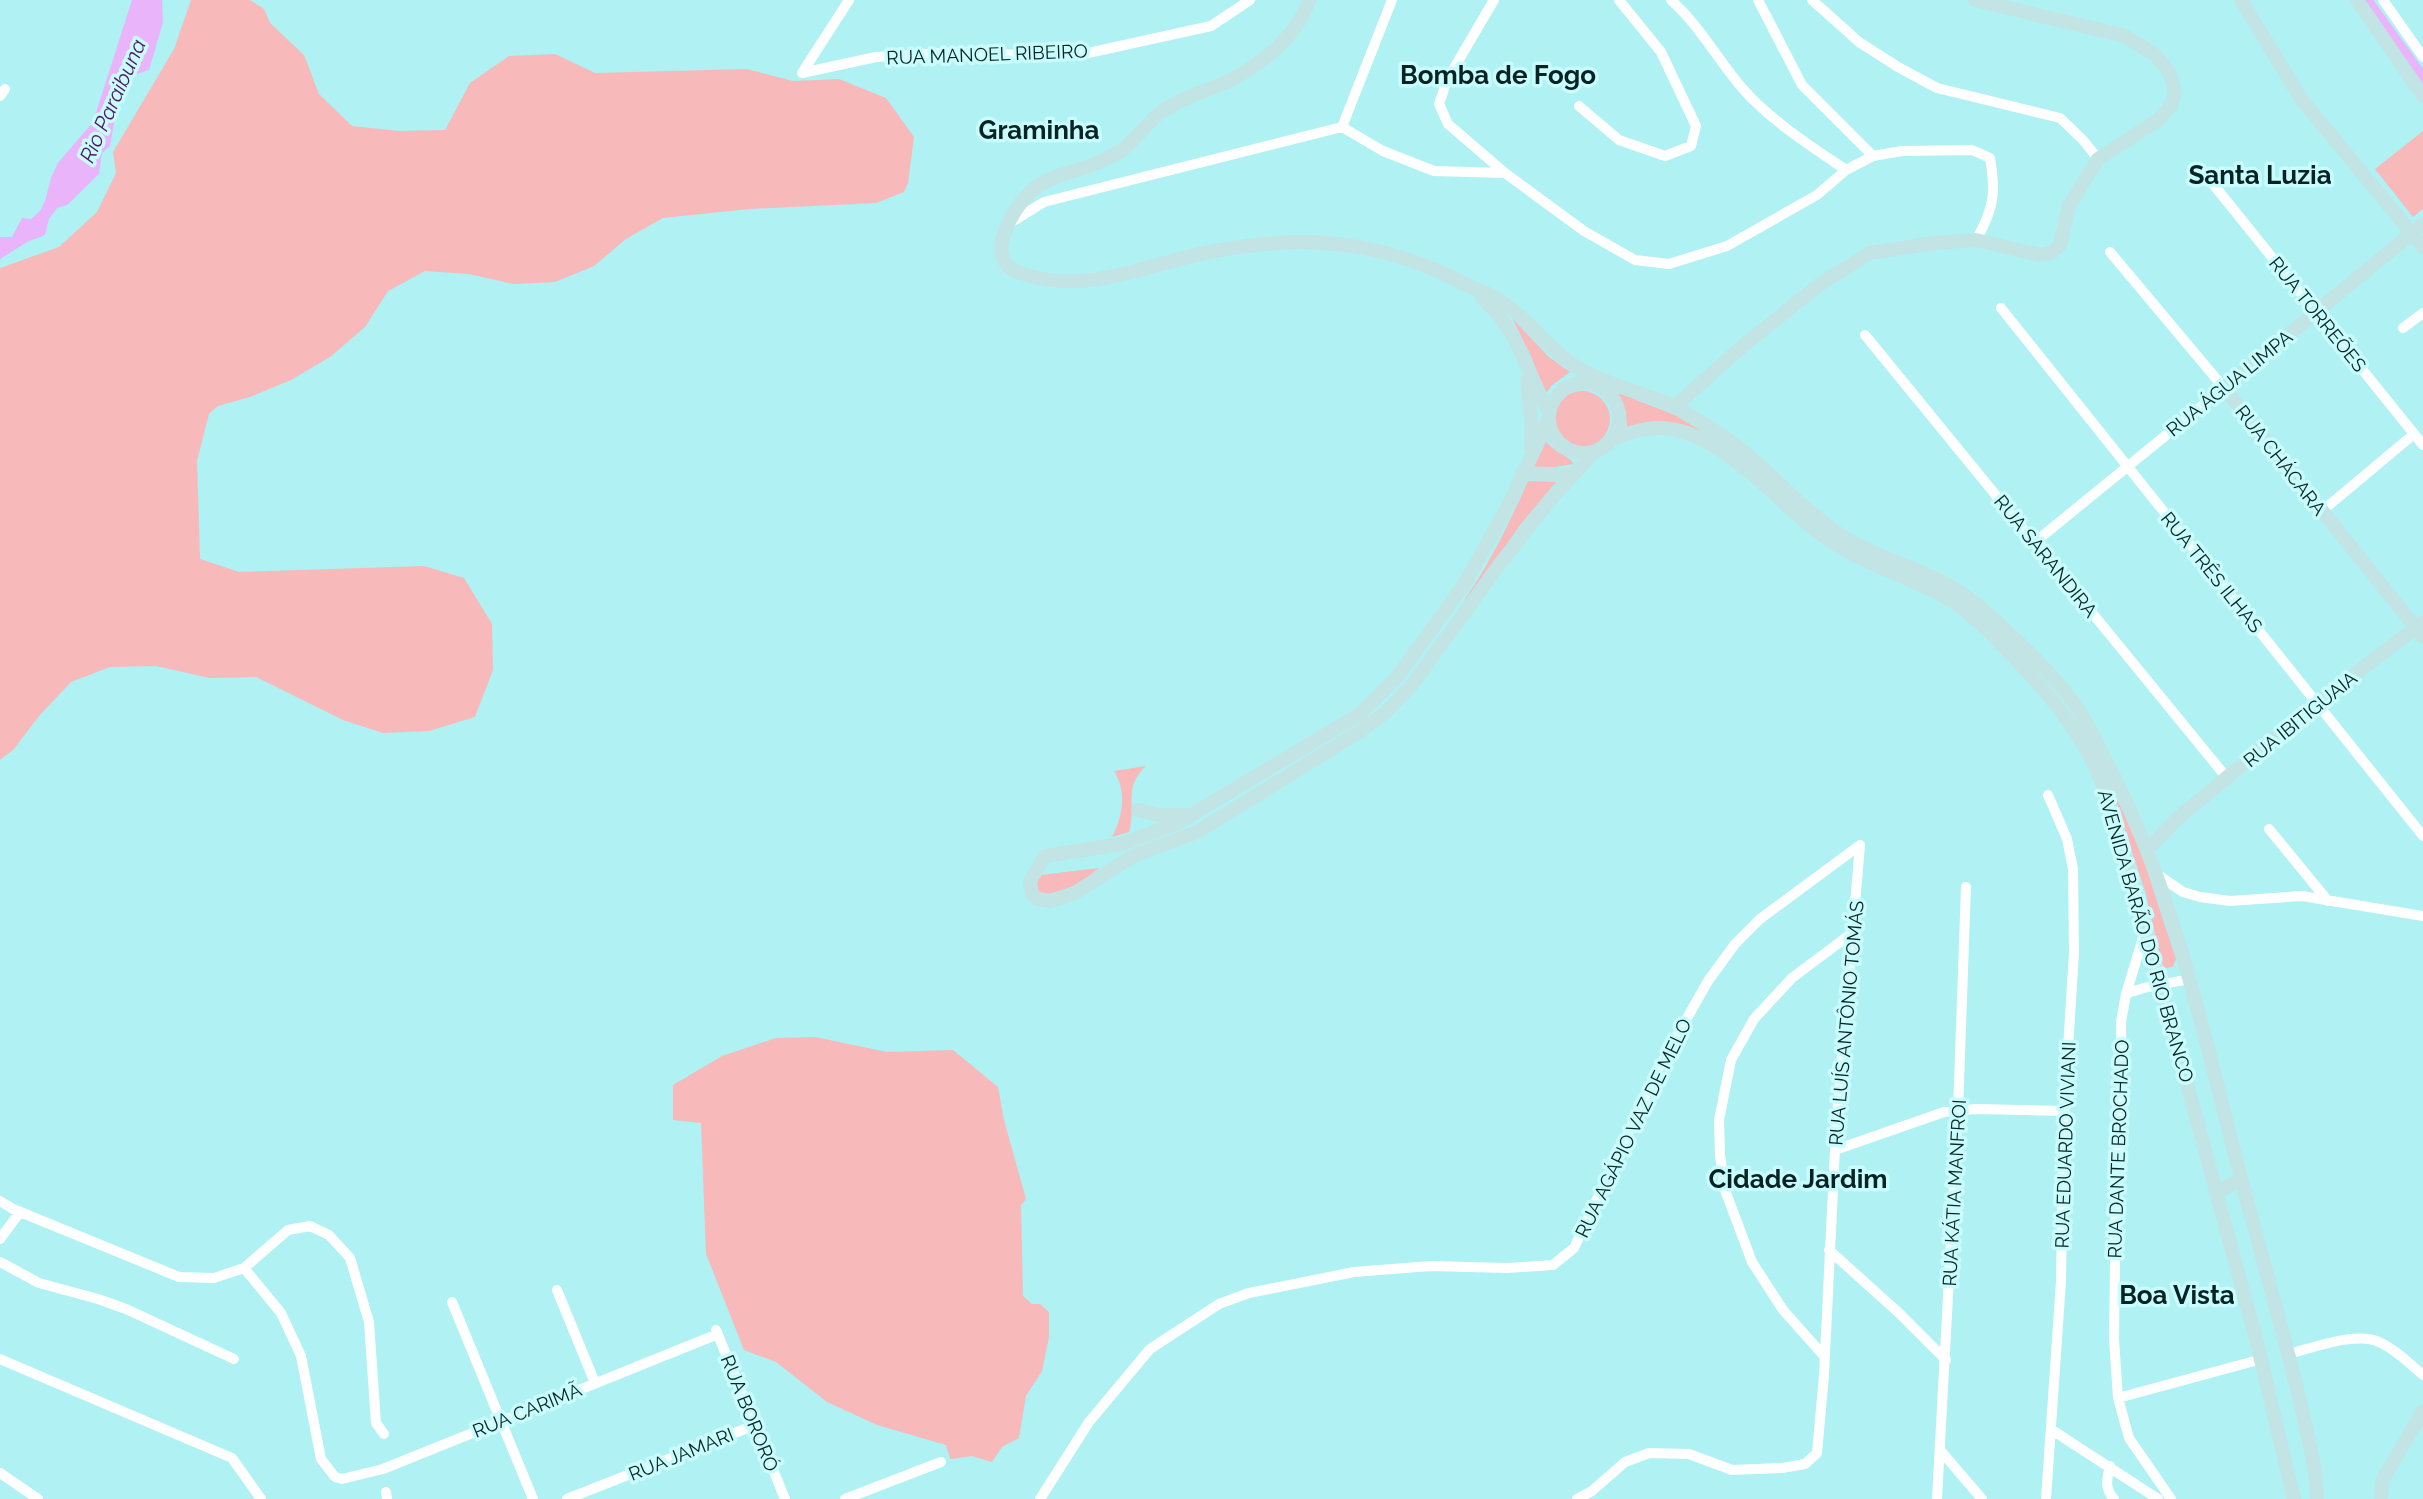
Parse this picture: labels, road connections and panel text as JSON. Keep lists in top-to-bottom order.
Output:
{
  "streets": {
    "street": [
      "RUA MANOEL RIBEIRO",
      "RUA TORREÕES",
      "RUA ÁGUA LIMPA",
      "RUA CHÁCARA",
      "RUA SARANDIRA",
      "RUA TRÊS ILHAS",
      "RUA IBITIGUAIA",
      "AVENIDA BARÃO DO RIO BRANCO",
      "RUA LUÍS ANTÔNIO TOMÁS",
      "RUA AGÁPIO VAZ DE MELO",
      "RUA EDUARDO VIVIANI",
      "RUA DANTE BROCHADO",
      "RUA KÁTIA MANFROI",
      "RUA CARIMÃ",
      "RUA BORORÓ",
      "RUA JAMARI"
    ]
  },
  "crossings": [
    ["RUA TORREÕES", "RUA ÁGUA LIMPA"],
    ["RUA ÁGUA LIMPA", "RUA CHÁCARA"],
    ["RUA ÁGUA LIMPA", "RUA SARANDIRA"],
    ["RUA ÁGUA LIMPA", "RUA TRÊS ILHAS"],
    ["RUA CHÁCARA", "RUA IBITIGUAIA"],
    ["RUA SARANDIRA", "RUA IBITIGUAIA"],
    ["RUA TRÊS ILHAS", "RUA IBITIGUAIA"],
    ["RUA IBITIGUAIA", "AVENIDA BARÃO DO RIO BRANCO"],
    ["AVENIDA BARÃO DO RIO BRANCO", "RUA DANTE BROCHADO"],
    ["RUA LUÍS ANTÔNIO TOMÁS", "RUA AGÁPIO VAZ DE MELO"],
    ["RUA CARIMÃ", "RUA BORORÓ"],
    ["RUA BORORÓ", "RUA JAMARI"]
  ],
  "districts": [
    "Bomba de Fogo",
    "Graminha",
    "Santa Luzia",
    "Cidade Jardim",
    "Boa Vista"
  ],
  "water": ["Rio Paraibuna"]
}
